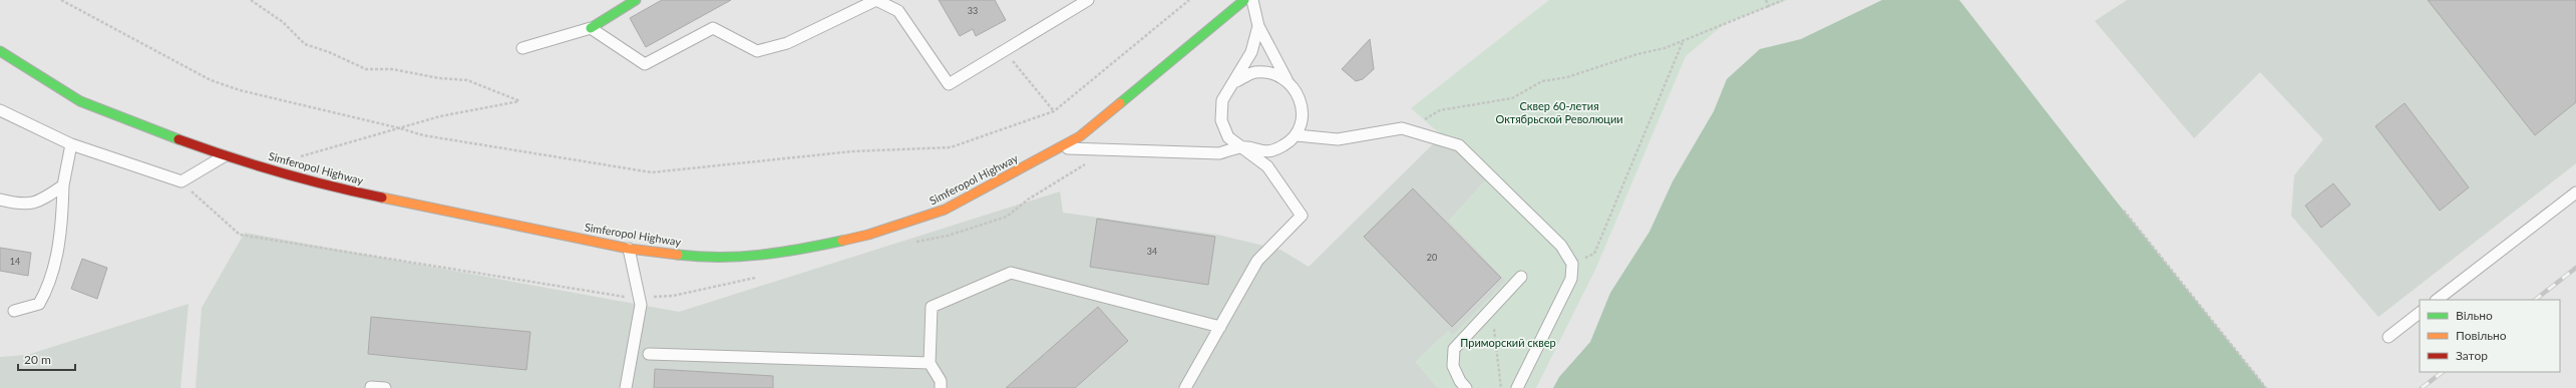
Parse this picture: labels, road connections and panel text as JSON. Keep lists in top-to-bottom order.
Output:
{
  "streets": {
    "main road": ["Simferopol Highway"]
  },
  "parks": ["Сквер 60-летия Октябрьской Революции", "Приморский сквер"],
  "house_numbers": [
    "33",
    "34",
    "20",
    "14"
  ],
  "legend": ["Вільно", "Повільно", "Затор"],
  "scale_bar": "20 m"
}
